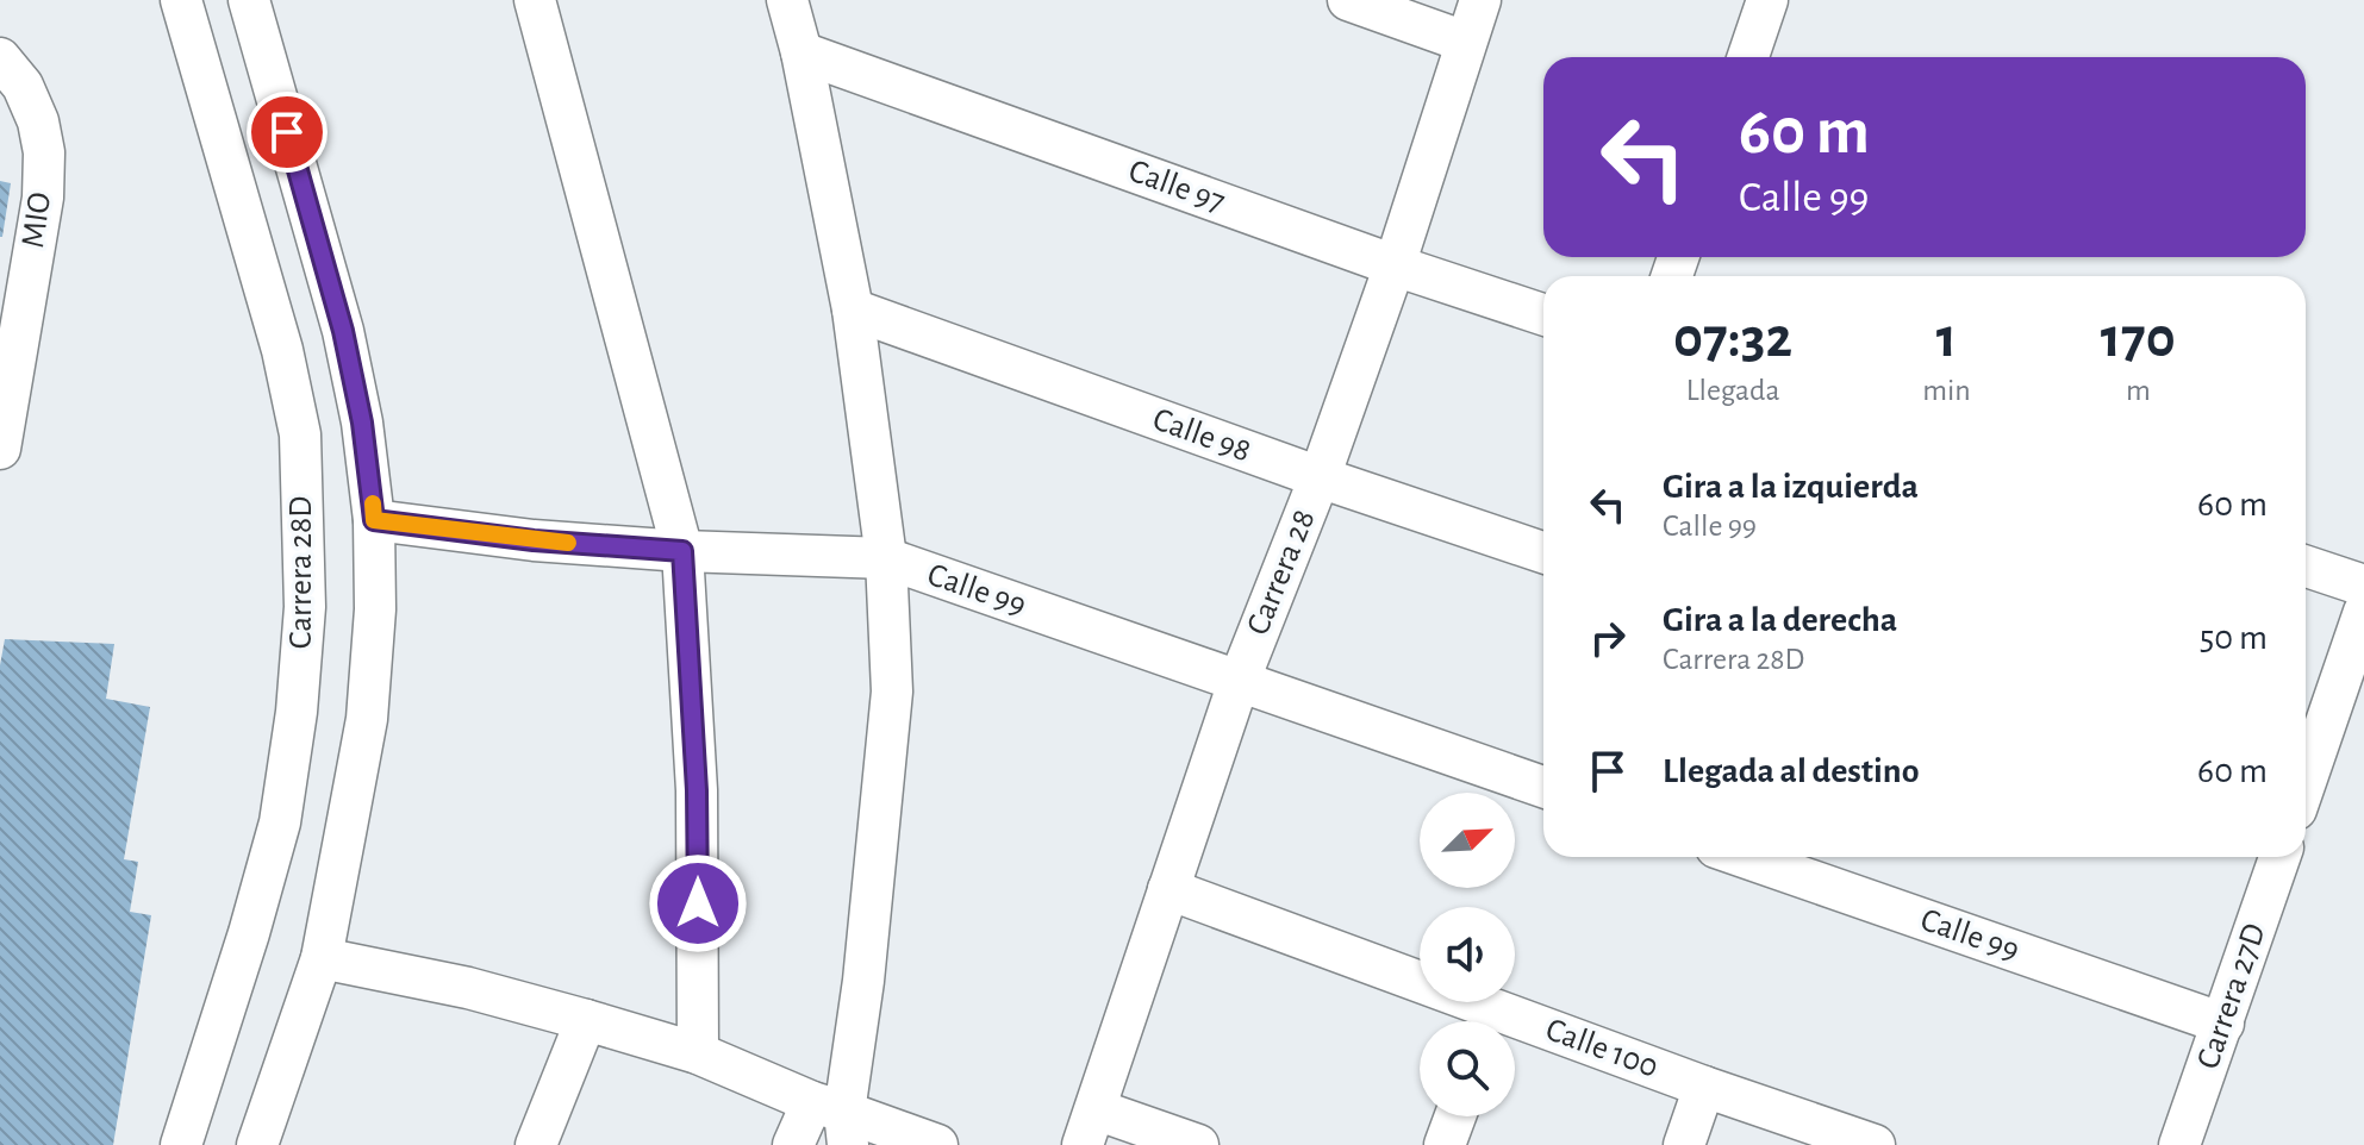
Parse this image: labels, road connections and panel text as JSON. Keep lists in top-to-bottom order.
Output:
{
  "streets": {
    "street": [
      "Calle 97",
      "MIO",
      "Calle 98",
      "Carrera 28D",
      "Carrera 28",
      "Calle 99",
      "Carrera 27D",
      "Calle 100"
    ]
  },
  "crossings": [
    ["Calle 97", "Carrera 28"],
    ["Calle 98", "Carrera 28"],
    ["Carrera 28D", "Calle 99"],
    ["Carrera 28", "Calle 99"],
    ["Carrera 28", "Calle 100"],
    ["Calle 99", "Carrera 27D"]
  ],
  "north": "top right",
  "page": {
    "turn": ["60 m", "Calle 99"],
    "eta": [
      "07:32",
      "Llegada",
      "1",
      "min",
      "170",
      "m"
    ],
    "list": [
      {
        "name": "Gira a la izquierda",
        "note": "Calle 99",
        "value": "60 m"
      },
      {
        "name": "Gira a la derecha",
        "note": "Carrera 28D",
        "value": "50 m"
      },
      {
        "name": "Llegada al destino",
        "value": "60 m"
      }
    ]
  }
}
